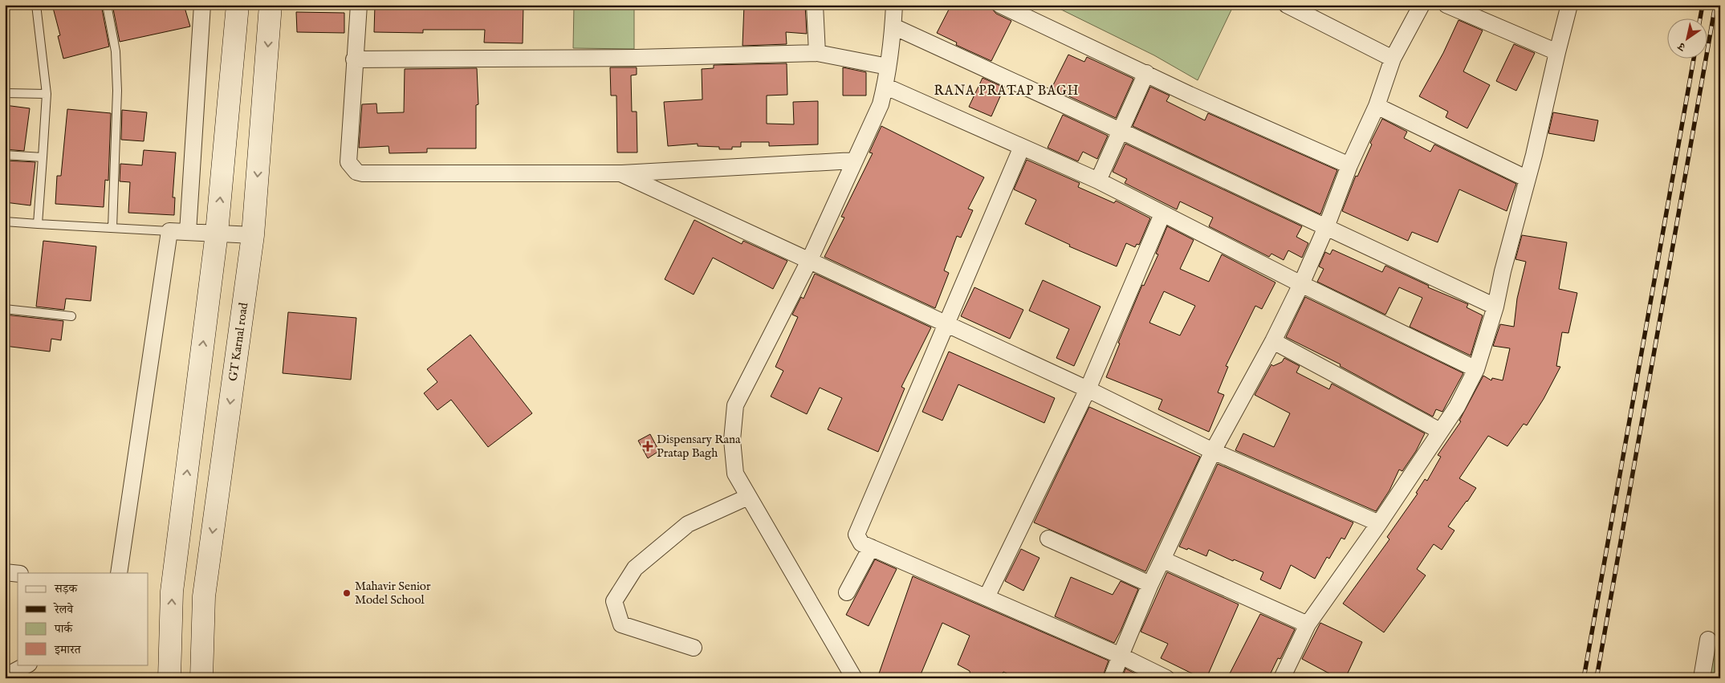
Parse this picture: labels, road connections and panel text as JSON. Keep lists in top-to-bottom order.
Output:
{
  "streets": {
    "main road": ["GT Karnal road"]
  },
  "districts": ["RANA PRATAP BAGH"],
  "places": {
    "health": ["Dispensary Rana Pratap Bagh"],
    "other": ["Mahavir Senior Model School"]
  },
  "legend": [
    "सड़क",
    "रेलवे",
    "पार्क",
    "इमारत"
  ],
  "north": "bottom left"
}
